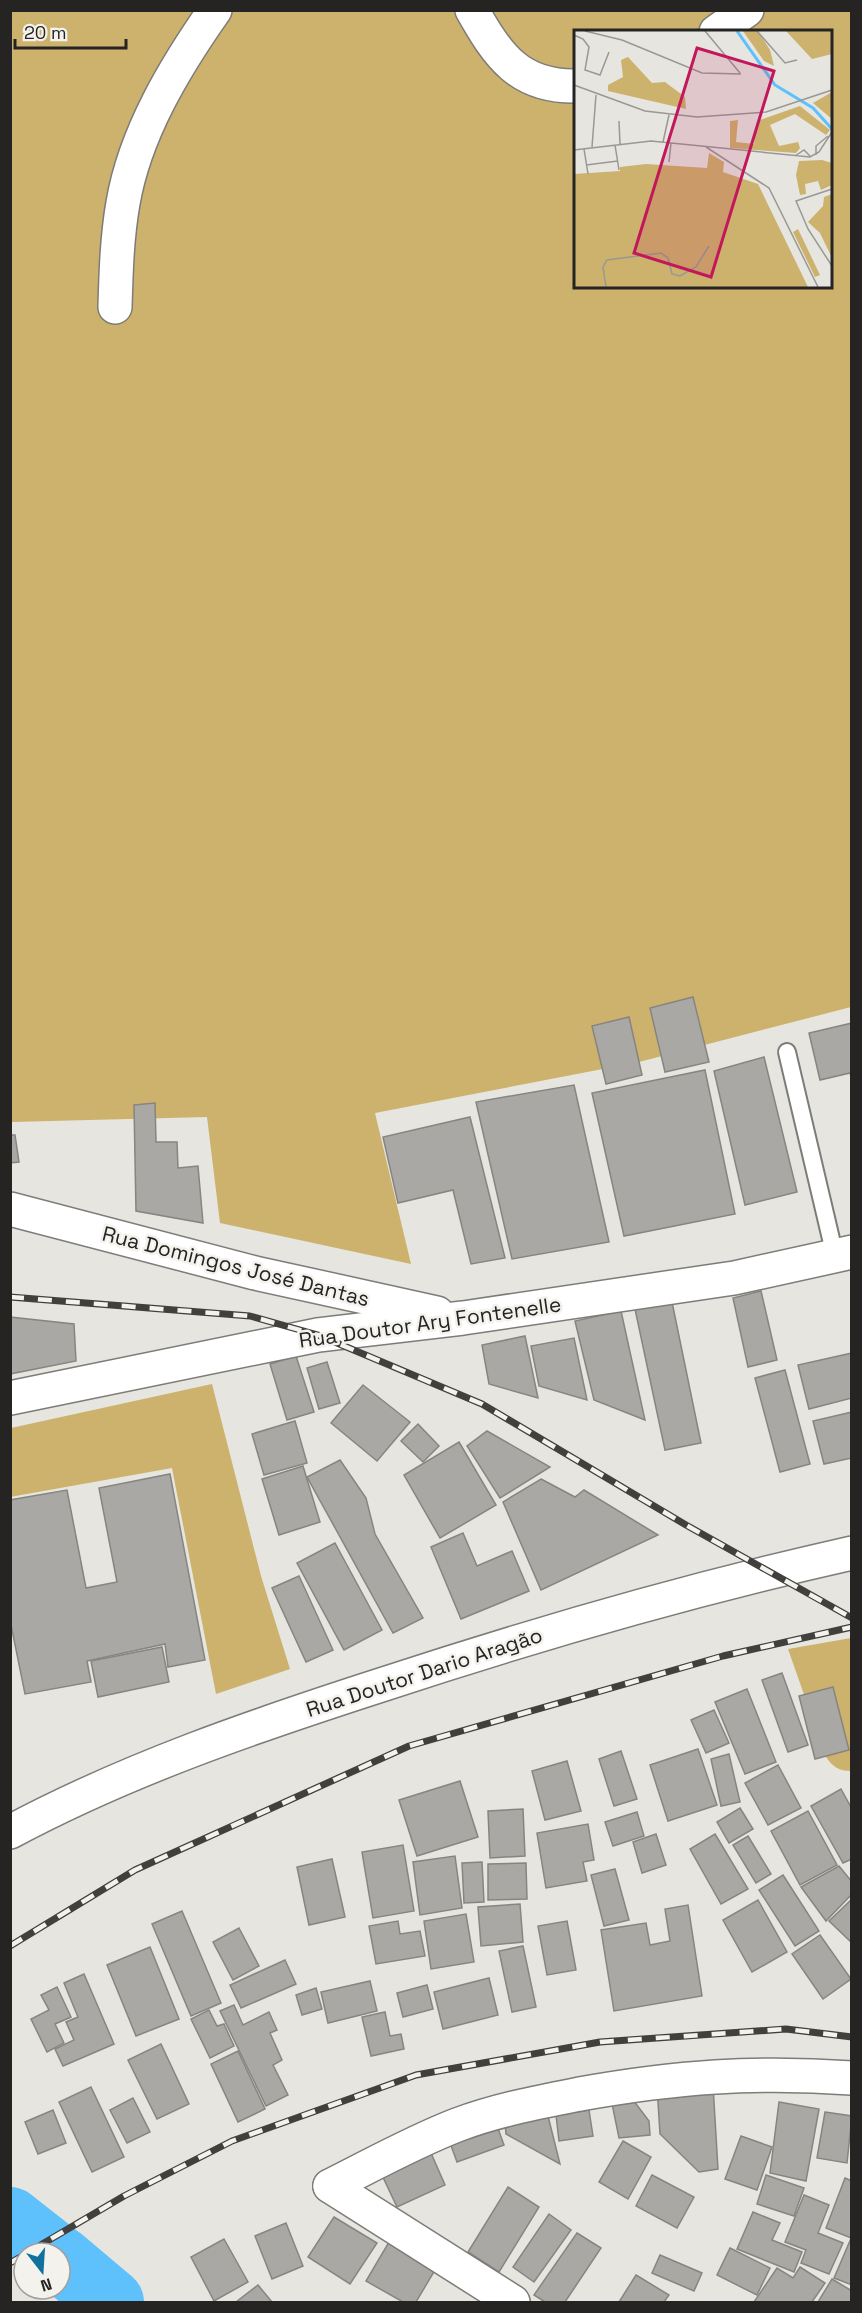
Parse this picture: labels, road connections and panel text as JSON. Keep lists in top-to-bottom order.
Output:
{
  "streets": {
    "street": ["Rua Domingos José Dantas", "Rua Doutor Ary Fontenelle", "Rua Doutor Dario Aragão"]
  },
  "crossings": [
    ["Rua Domingos José Dantas", "Rua Doutor Ary Fontenelle"]
  ],
  "scale_bar": "20 m",
  "north": "bottom"
}
